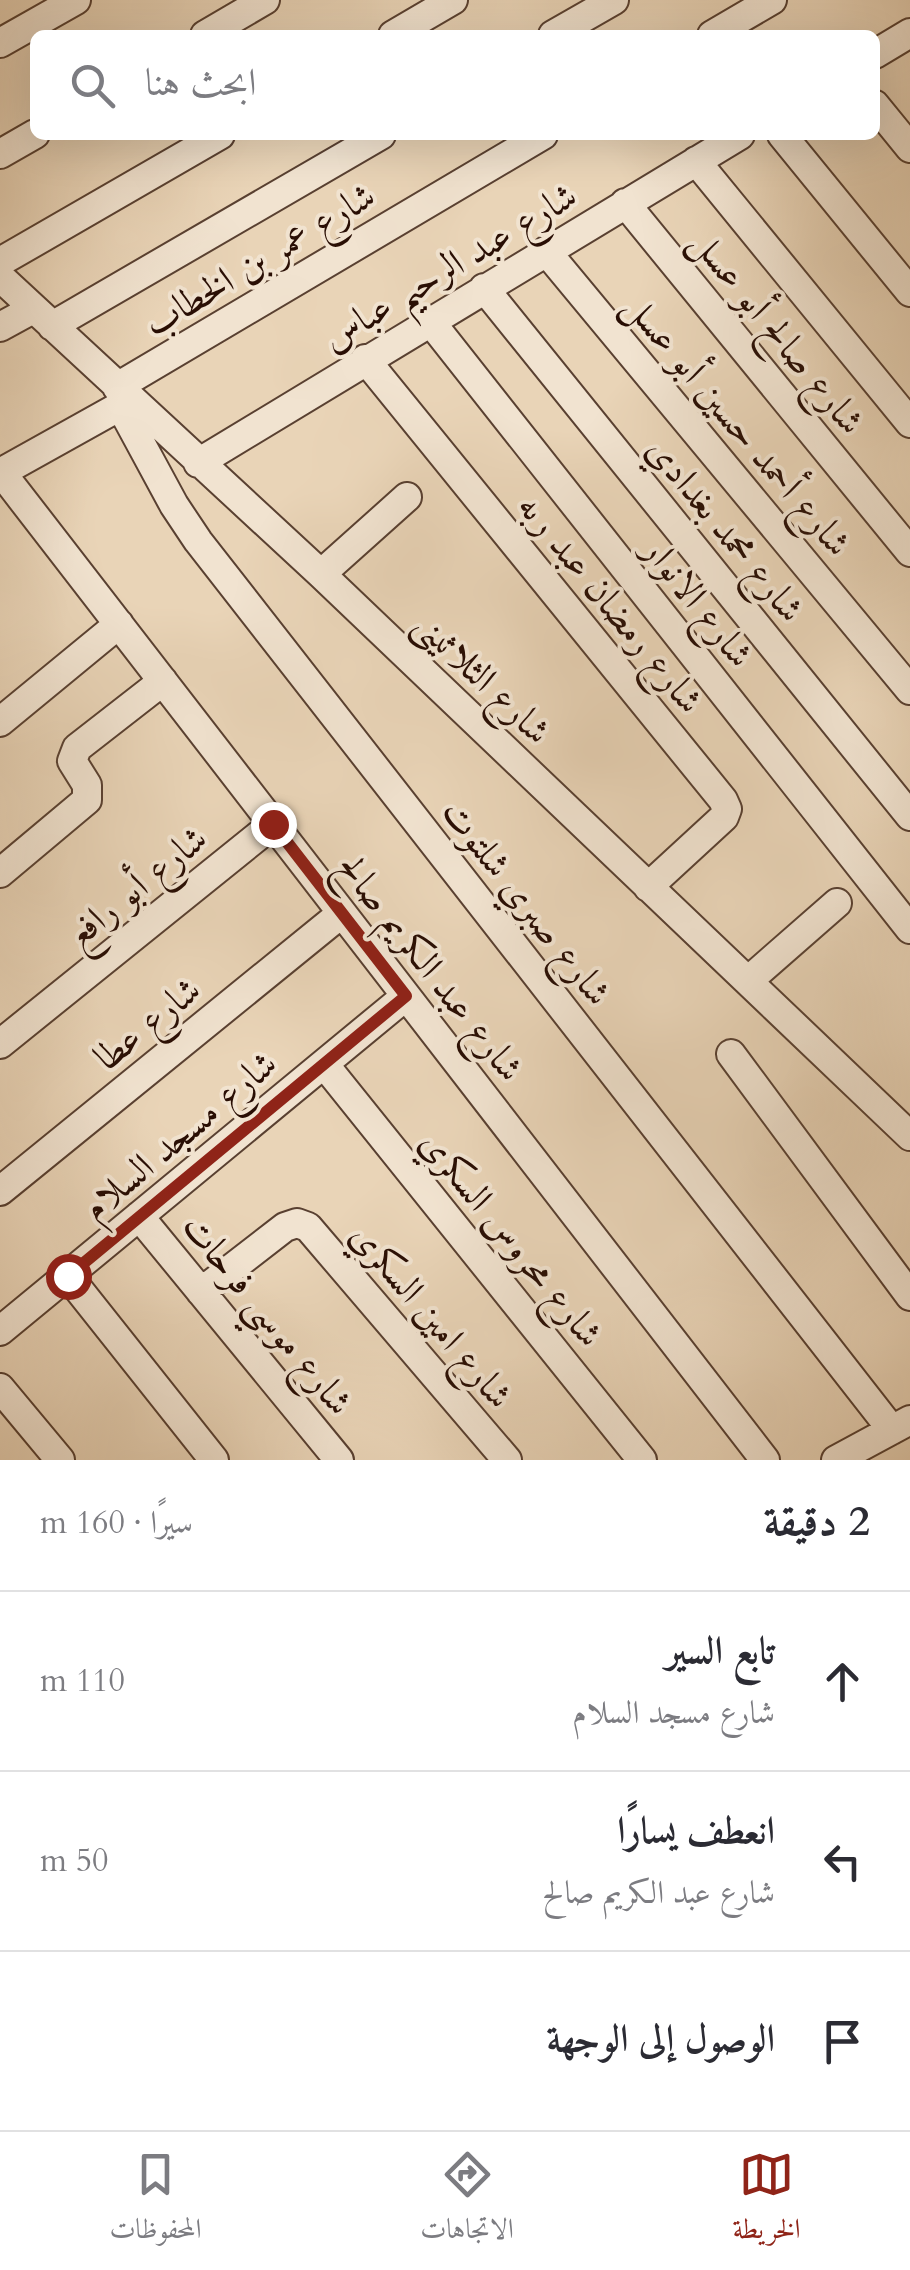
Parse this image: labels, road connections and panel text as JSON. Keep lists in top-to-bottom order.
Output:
{
  "streets": {
    "street": [
      "شارع عمر بن الخطاب",
      "شارع عبد الرحيم عباس",
      "شارع صالح أبو عسل",
      "شارع أحمد حسين أبو عسل",
      "شارع محمد بغدادي",
      "شارع الانوار",
      "شارع رمضان عبد ربه",
      "شارع الثلاثينى",
      "شارع أبو رافع",
      "شارع صبري شلتوت",
      "شارع عبد الكريم صالح",
      "شارع عطا",
      "شارع مسجد السلام",
      "شارع محروس السكري",
      "شارع موسي فرحات",
      "شارع امين السكري"
    ]
  },
  "crossings": [
    ["شارع عمر بن الخطاب", "شارع الثلاثينى"],
    ["شارع عمر بن الخطاب", "شارع صبري شلتوت"],
    ["شارع عمر بن الخطاب", "شارع عبد الكريم صالح"],
    ["شارع عبد الرحيم عباس", "شارع صالح أبو عسل"],
    ["شارع عبد الرحيم عباس", "شارع أحمد حسين أبو عسل"],
    ["شارع عبد الرحيم عباس", "شارع محمد بغدادي"],
    ["شارع عبد الرحيم عباس", "شارع الانوار"],
    ["شارع عبد الرحيم عباس", "شارع رمضان عبد ربه"],
    ["شارع عبد الرحيم عباس", "شارع الثلاثينى"],
    ["شارع رمضان عبد ربه", "شارع الثلاثينى"],
    ["شارع الثلاثينى", "شارع صبري شلتوت"],
    ["شارع أبو رافع", "شارع عبد الكريم صالح"],
    ["شارع عبد الكريم صالح", "شارع عطا"],
    ["شارع عبد الكريم صالح", "شارع مسجد السلام"],
    ["شارع مسجد السلام", "شارع محروس السكري"],
    ["شارع مسجد السلام", "شارع موسي فرحات"],
    ["شارع موسي فرحات", "شارع امين السكري"]
  ],
  "page": {
    "search": "ابحث هنا",
    "heading": ["2 دقيقة", "سيرًا · 160 m"],
    "list": [
      ["تابع السير", "شارع مسجد السلام", "110 m"],
      ["انعطف يسارًا", "شارع عبد الكريم صالح", "50 m"],
      "الوصول إلى الوجهة"
    ],
    "nav": ["الخريطة", "الاتجاهات", "المحفوظات"]
  }
}
